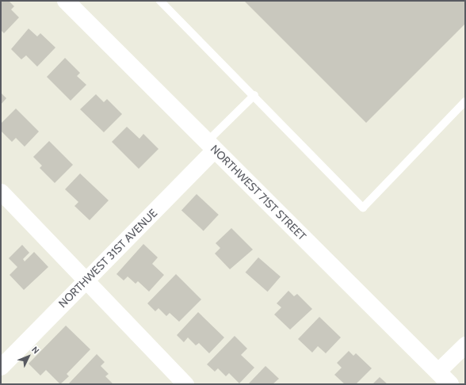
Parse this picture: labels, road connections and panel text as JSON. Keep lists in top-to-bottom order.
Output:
{
  "streets": {
    "street": ["NORTHWEST 71ST STREET", "NORTHWEST 31ST AVENUE"]
  },
  "crossings": [
    ["NORTHWEST 71ST STREET", "NORTHWEST 31ST AVENUE"]
  ],
  "north": "top right"
}
